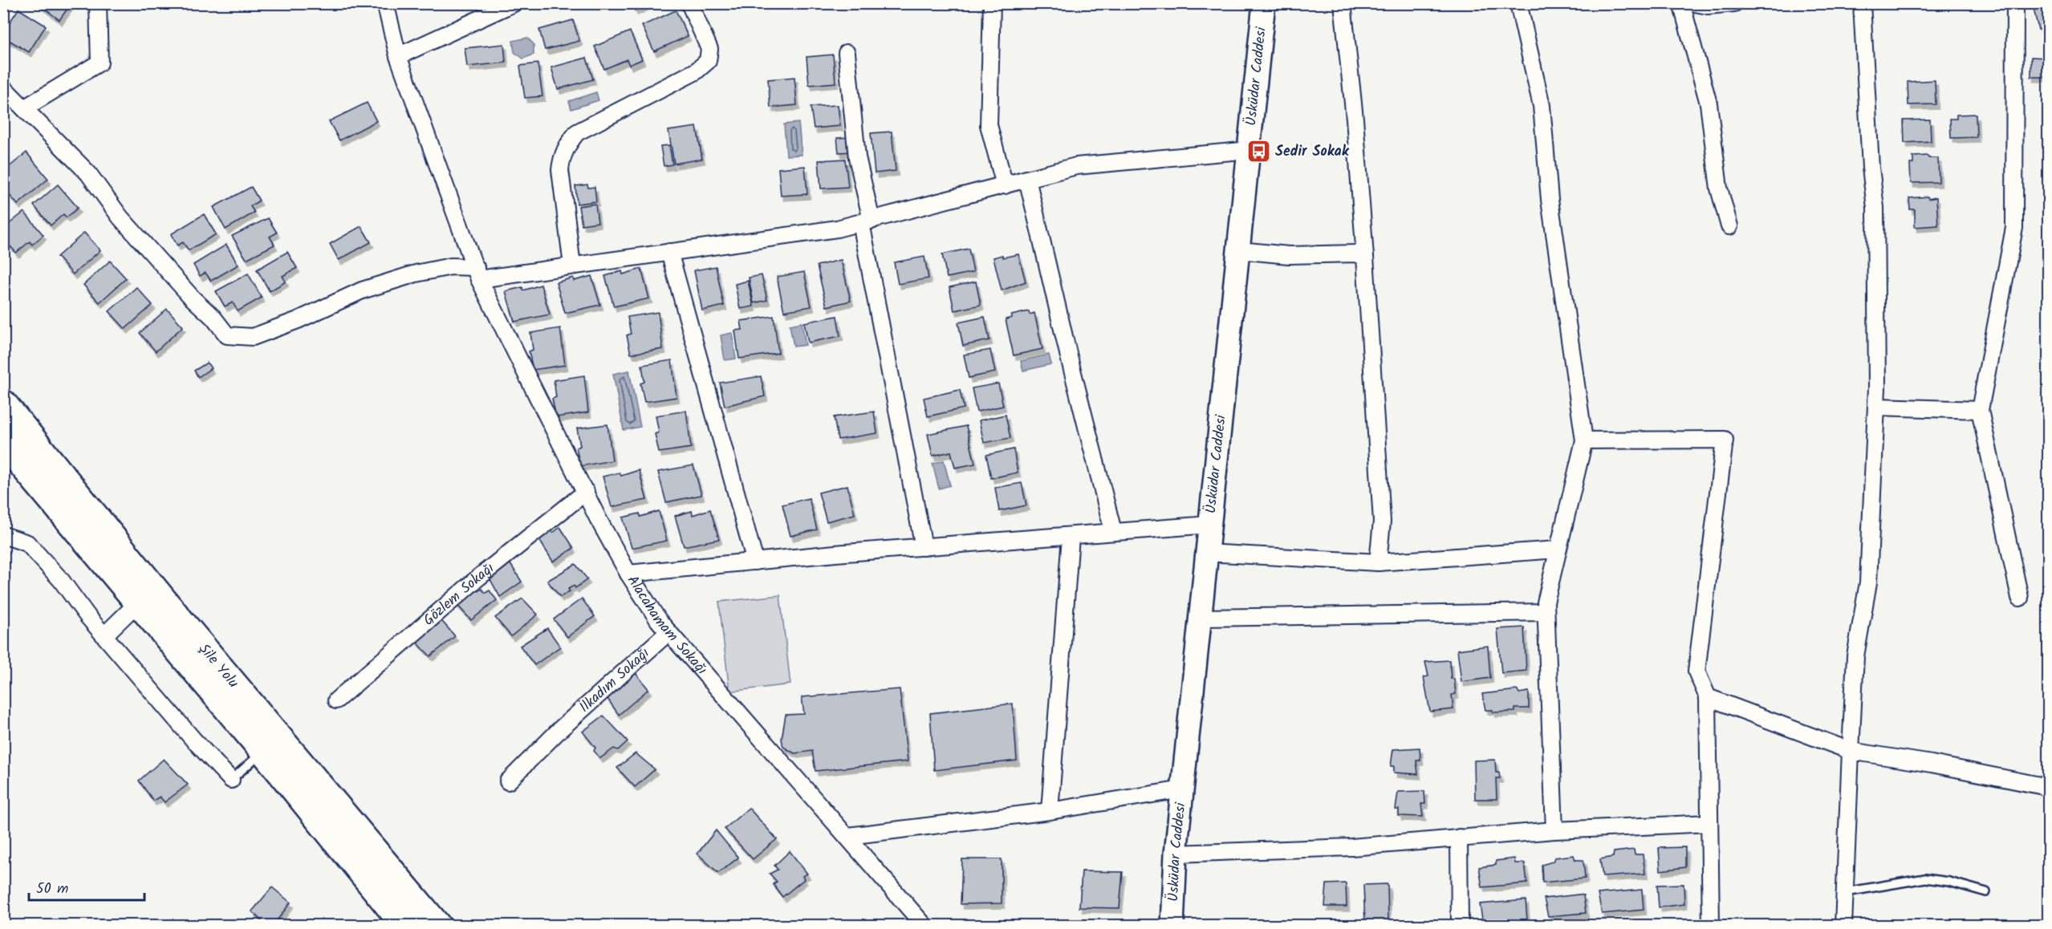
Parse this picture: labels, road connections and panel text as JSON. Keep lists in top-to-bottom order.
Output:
{
  "streets": {
    "highway": ["Şile Yolu"],
    "main road": ["Üsküdar Caddesi"],
    "street": ["Gözlem Sokağı", "Alacahamam Sokağı", "İlkadım Sokağı"]
  },
  "crossings": [
    ["Gözlem Sokağı", "Alacahamam Sokağı"],
    ["Alacahamam Sokağı", "İlkadım Sokağı"]
  ],
  "places": {
    "bus stop": ["Sedir Sokak"]
  },
  "scale_bar": "50 m"
}
